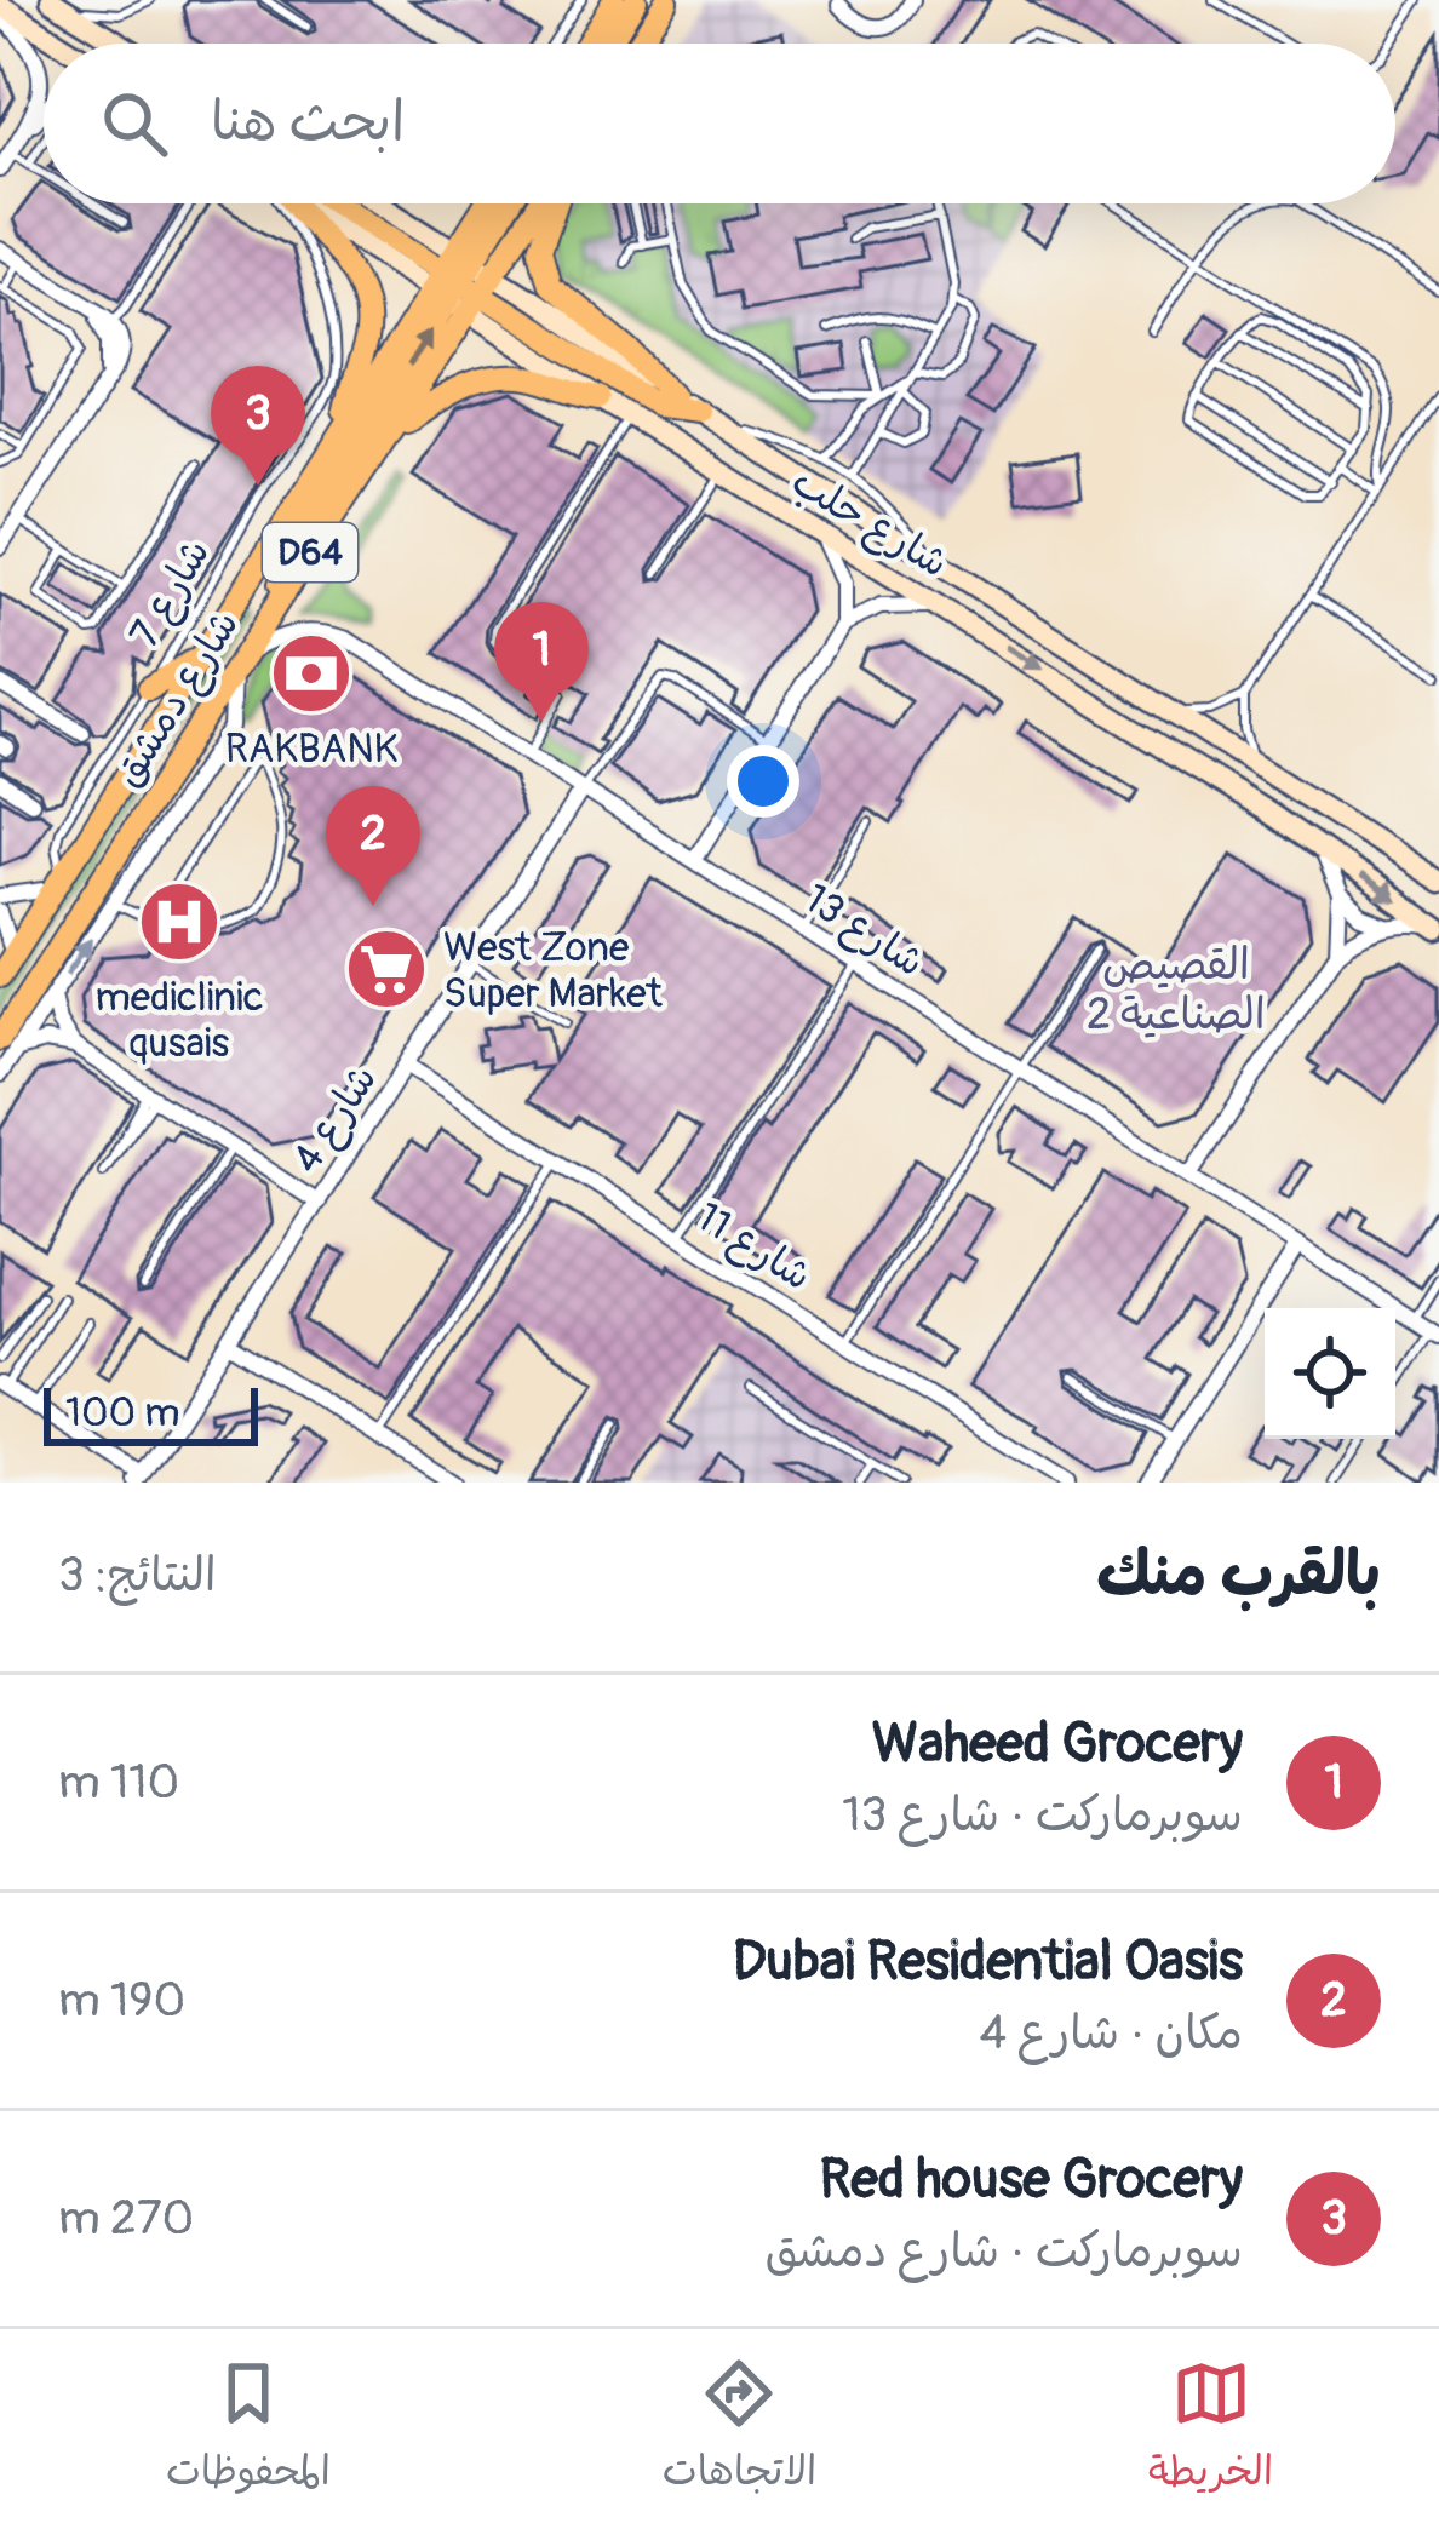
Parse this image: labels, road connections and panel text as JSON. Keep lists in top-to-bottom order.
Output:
{
  "streets": {
    "main road": ["D64", "شارع دمشق"],
    "street": [
      "شارع حلب",
      "شارع 13",
      "شارع 4",
      "شارع 11"
    ],
    "lane": ["شارع 7"]
  },
  "crossings": [
    ["شارع حلب", "شارع دمشق"],
    ["شارع 7", "شارع دمشق"],
    ["شارع دمشق", "شارع 13"],
    ["شارع 13", "شارع 4"],
    ["شارع 4", "شارع 11"]
  ],
  "districts": ["القصيص الصناعية 2"],
  "places": {
    "bank": ["RAKBANK"],
    "hospital": ["mediclinic qusais"],
    "supermarket": ["West Zone Super Market"]
  },
  "scale_bar": "100 m",
  "page": {
    "search": "ابحث هنا",
    "pins": ["3", "1", "2"],
    "scale": "100 m",
    "heading": ["بالقرب منك", "النتائج: 3"],
    "list": [
      {
        "mark": "1",
        "name": "Waheed Grocery",
        "note": "سوبرماركت · شارع 13",
        "value": "110 m"
      },
      {
        "mark": "2",
        "name": "Dubai Residential Oasis",
        "note": "مكان · شارع 4",
        "value": "190 m"
      },
      {
        "mark": "3",
        "name": "Red house Grocery",
        "note": "سوبرماركت · شارع دمشق",
        "value": "270 m"
      }
    ],
    "nav": ["الخريطة", "الاتجاهات", "المحفوظات"]
  }
}
